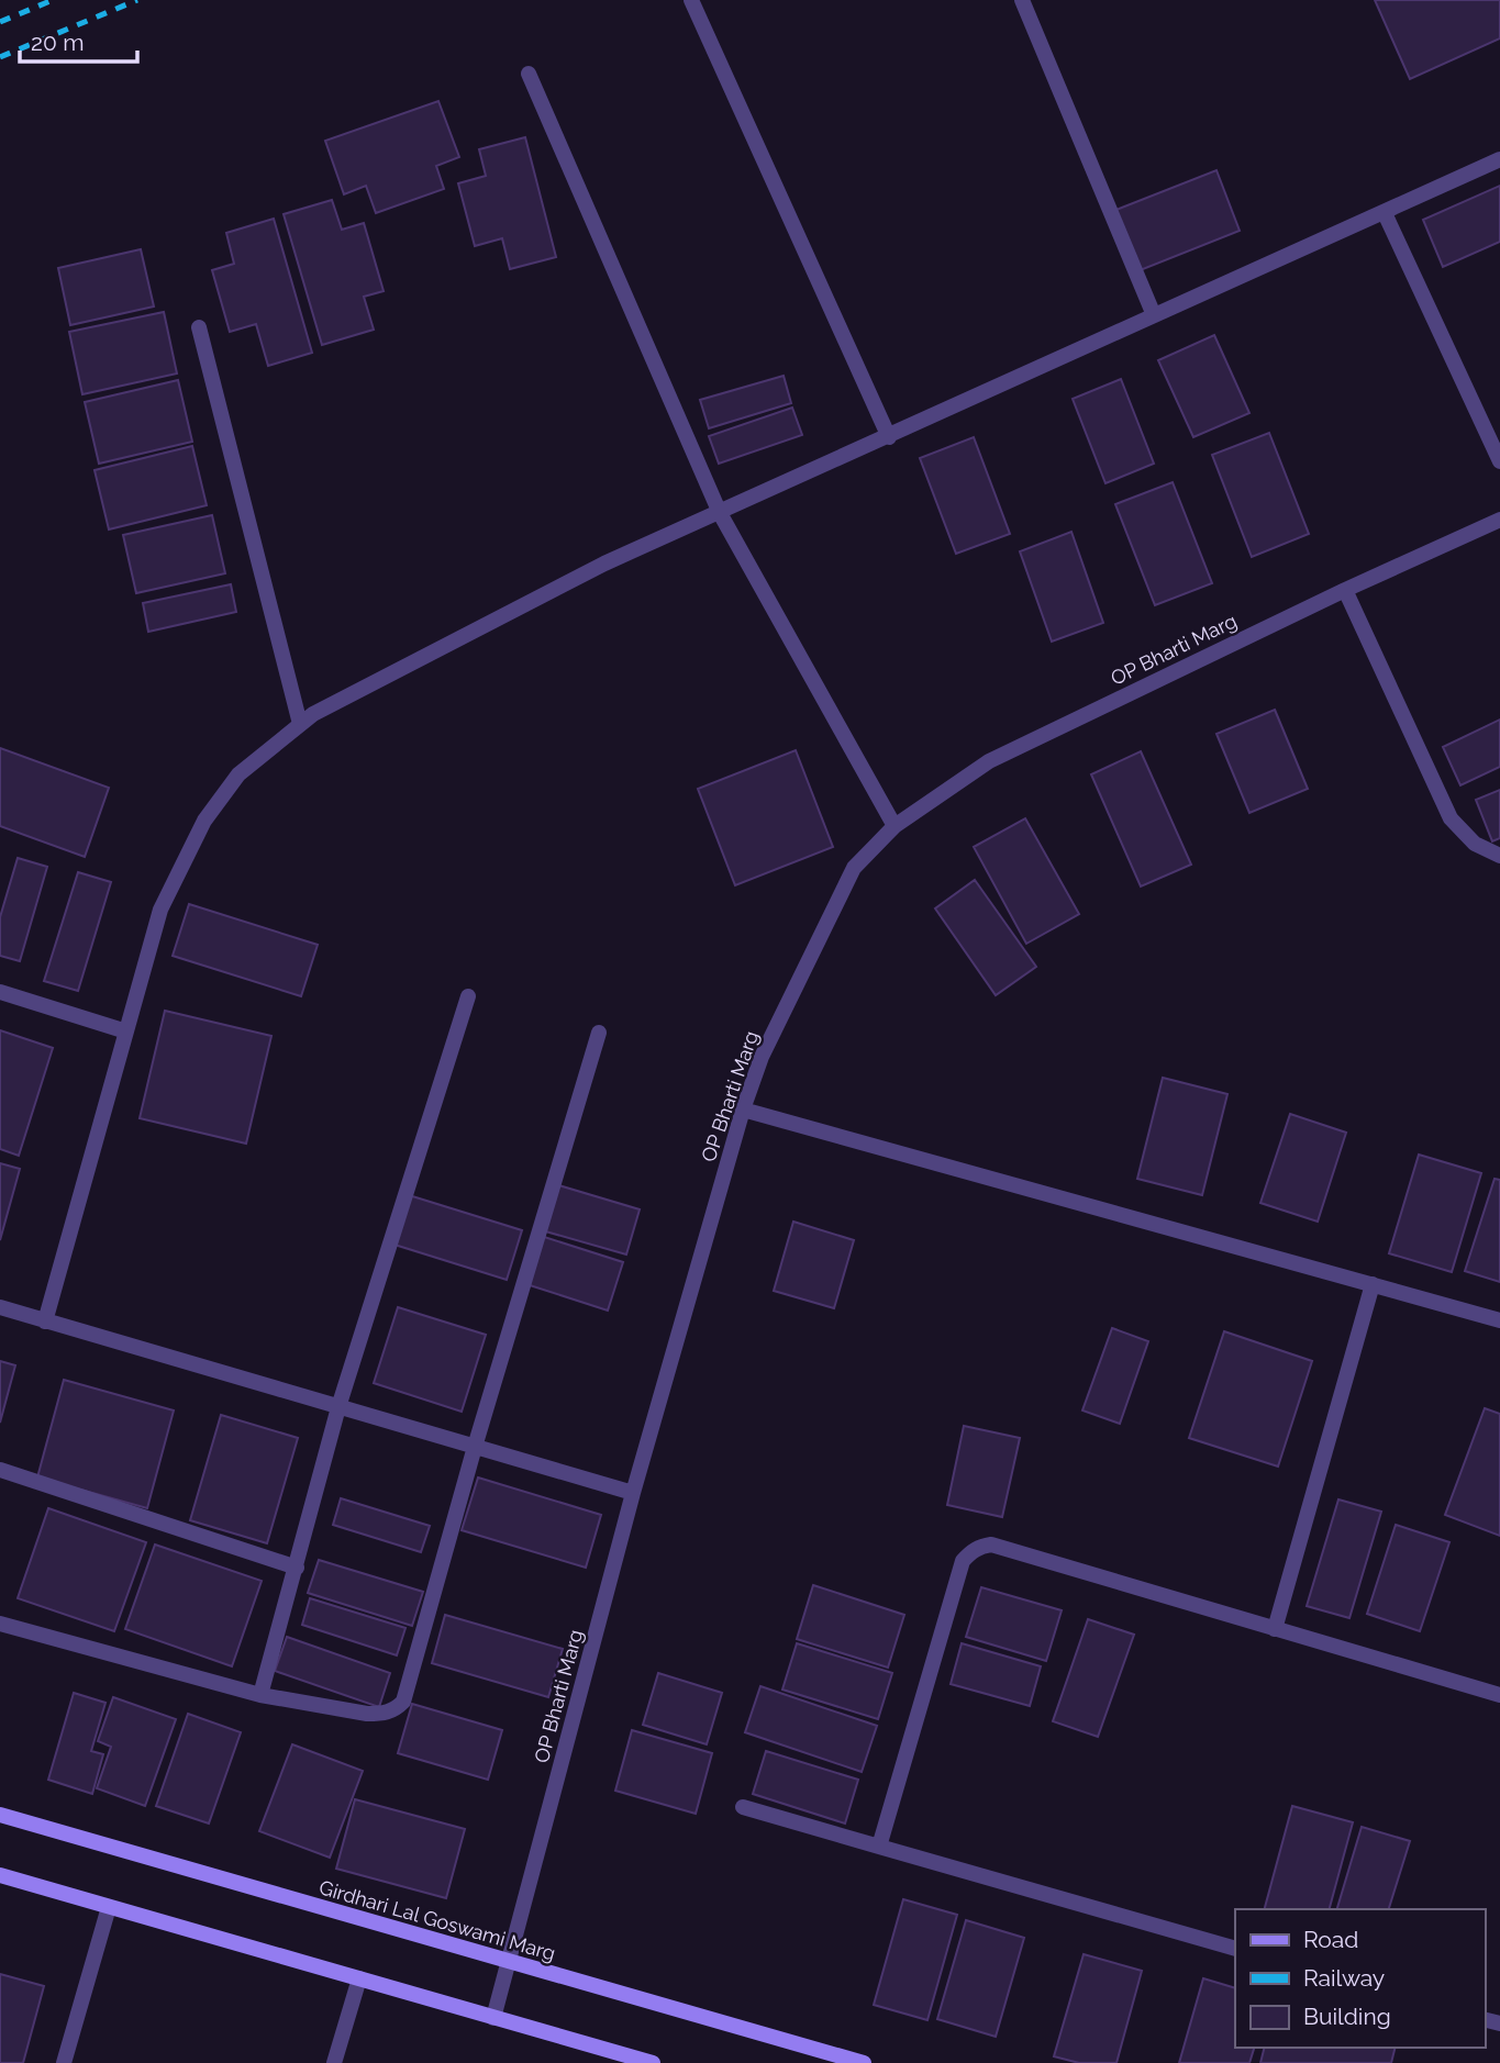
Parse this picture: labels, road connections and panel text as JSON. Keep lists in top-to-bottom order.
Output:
{
  "streets": {
    "main road": ["Girdhari Lal Goswami Marg"],
    "street": ["OP Bharti Marg"]
  },
  "crossings": [
    ["OP Bharti Marg", "Girdhari Lal Goswami Marg"]
  ],
  "legend": ["Road", "Railway", "Building"],
  "scale_bar": "20 m"
}
